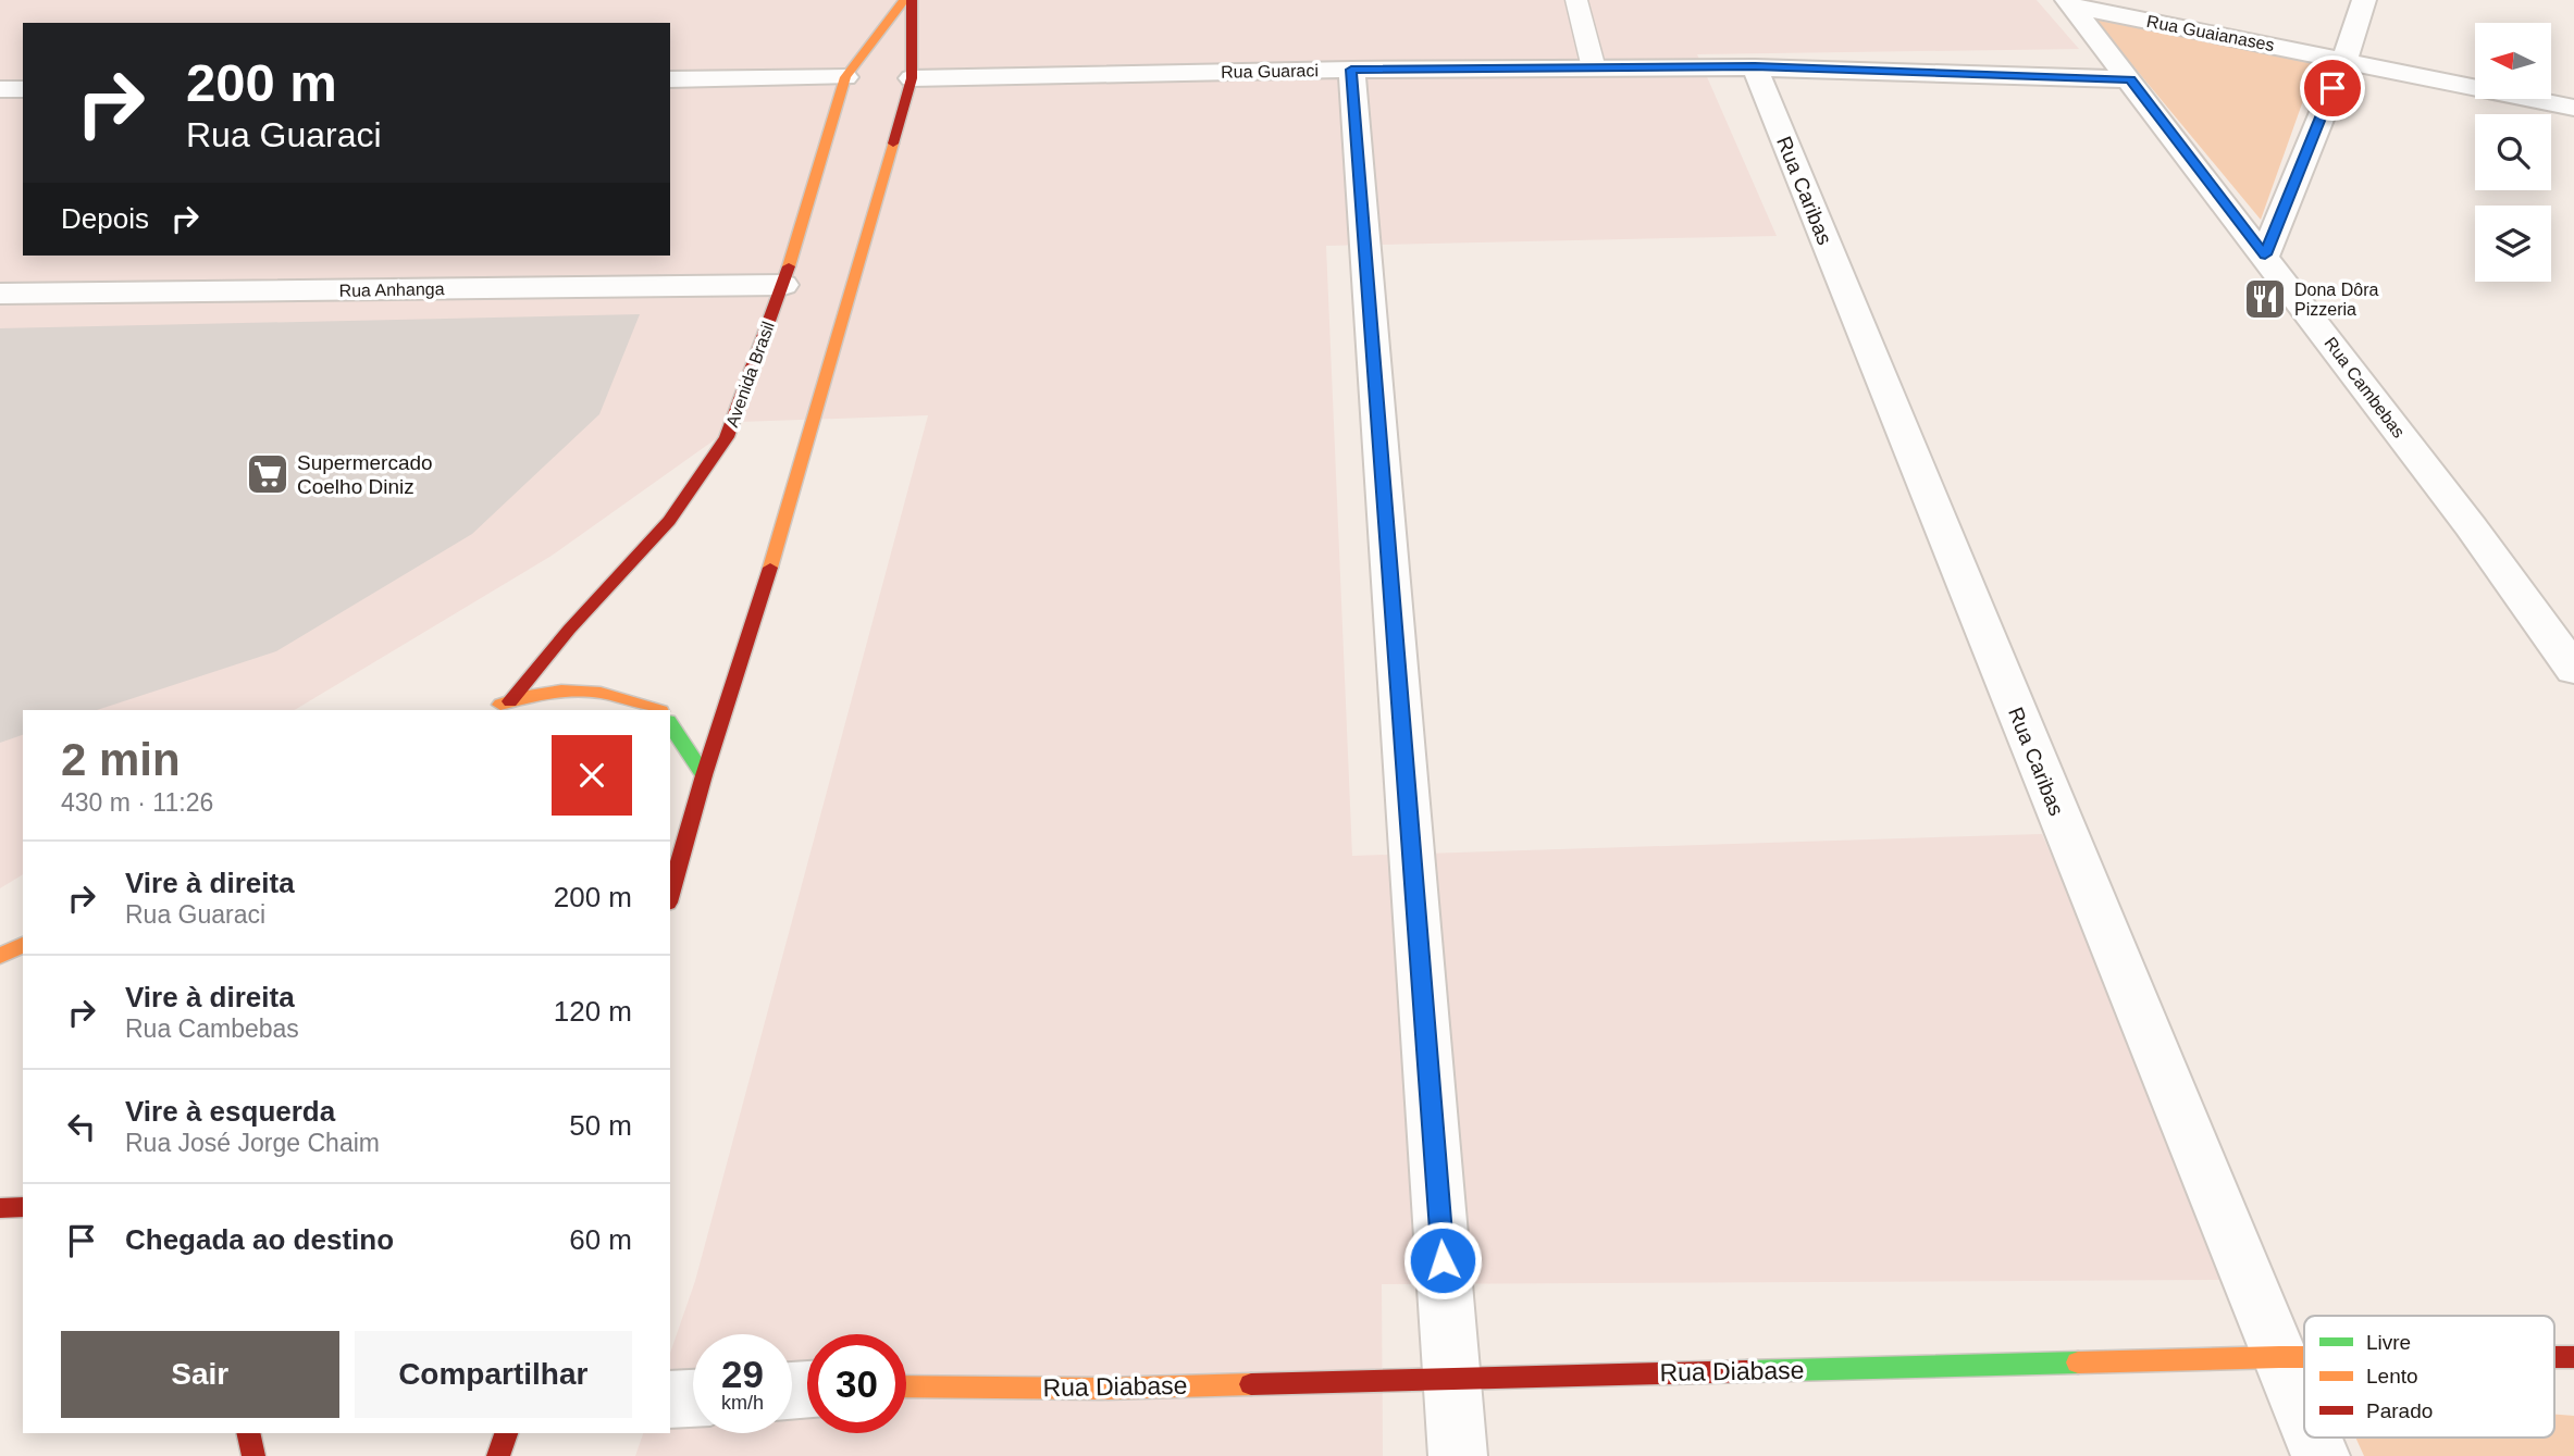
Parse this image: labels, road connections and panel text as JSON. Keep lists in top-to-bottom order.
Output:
{
  "streets": {
    "main road": ["Avenida Brasil", "Rua Diabase"],
    "street": [
      "Rua Guaianases",
      "Rua Guaraci",
      "Rua Caribas",
      "Rua Anhanga",
      "Rua Cambebas"
    ]
  },
  "crossings": [
    ["Rua Guaianases", "Rua Cambebas"],
    ["Rua Guaraci", "Rua Caribas"],
    ["Rua Guaraci", "Rua Cambebas"],
    ["Rua Caribas", "Rua Diabase"],
    ["Rua Anhanga", "Avenida Brasil"]
  ],
  "places": {
    "restaurant": ["Dona Dôra Pizzeria"],
    "supermarket": ["Supermercado Coelho Diniz"]
  },
  "legend": ["Livre", "Lento", "Parado"],
  "north": "left",
  "page": {
    "turn": ["200 m", "Rua Guaraci"],
    "then": "Depois",
    "heading": ["2 min", "430 m · 11:26"],
    "list": [
      {
        "name": "Vire à direita",
        "note": "Rua Guaraci",
        "value": "200 m"
      },
      {
        "name": "Vire à direita",
        "note": "Rua Cambebas",
        "value": "120 m"
      },
      {
        "name": "Vire à esquerda",
        "note": "Rua José Jorge Chaim",
        "value": "50 m"
      },
      {
        "name": "Chegada ao destino",
        "value": "60 m"
      }
    ],
    "buttons": ["Sair", "Compartilhar"],
    "speed": "29 km/h",
    "limit": "30"
  }
}
